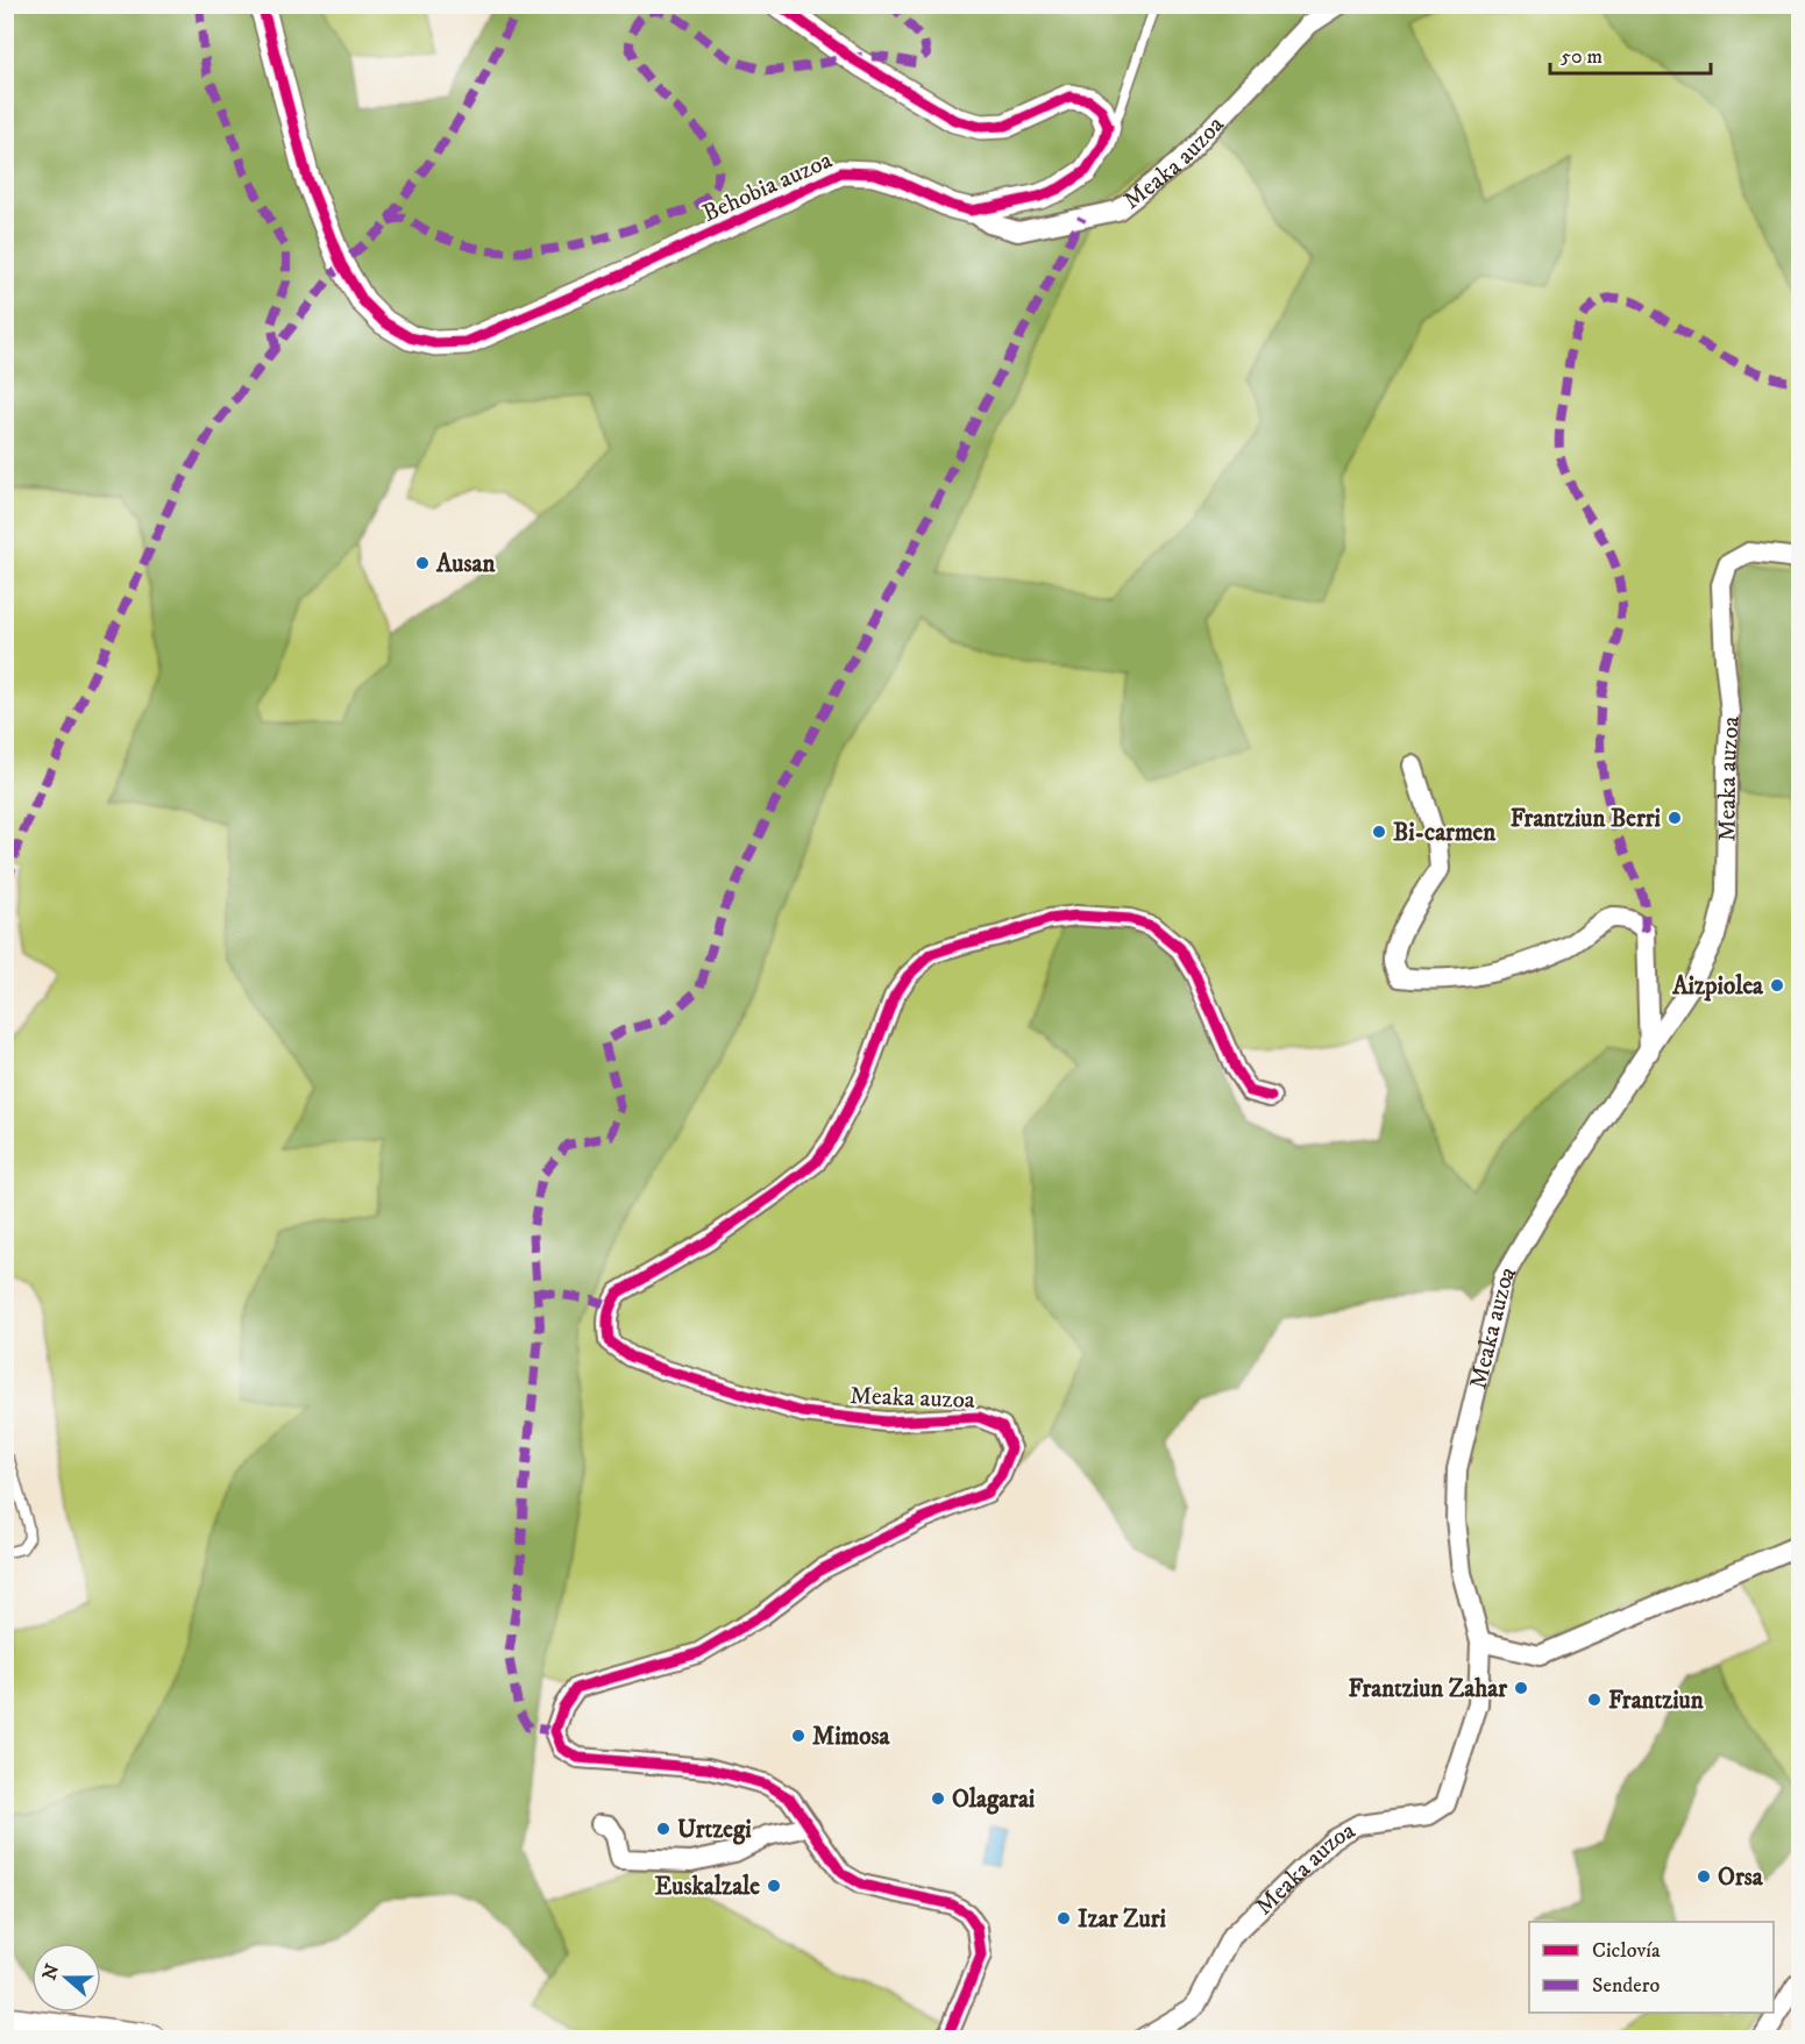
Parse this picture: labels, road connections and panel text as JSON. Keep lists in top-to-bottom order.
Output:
{
  "streets": {
    "street": ["Meaka auzoa", "Behobia auzoa"]
  },
  "crossings": [
    ["Meaka auzoa", "Behobia auzoa"]
  ],
  "places": [
    "Ausan",
    "Frantziun Berri",
    "Bi-carmen",
    "Aizpiolea",
    "Frantziun Zahar",
    "Frantziun",
    "Mimosa",
    "Olagarai",
    "Urtzegi",
    "Orsa",
    "Euskalzale",
    "Izar Zuri"
  ],
  "legend": ["Ciclovía", "Sendero"],
  "scale_bar": "50 m",
  "north": "left"
}
